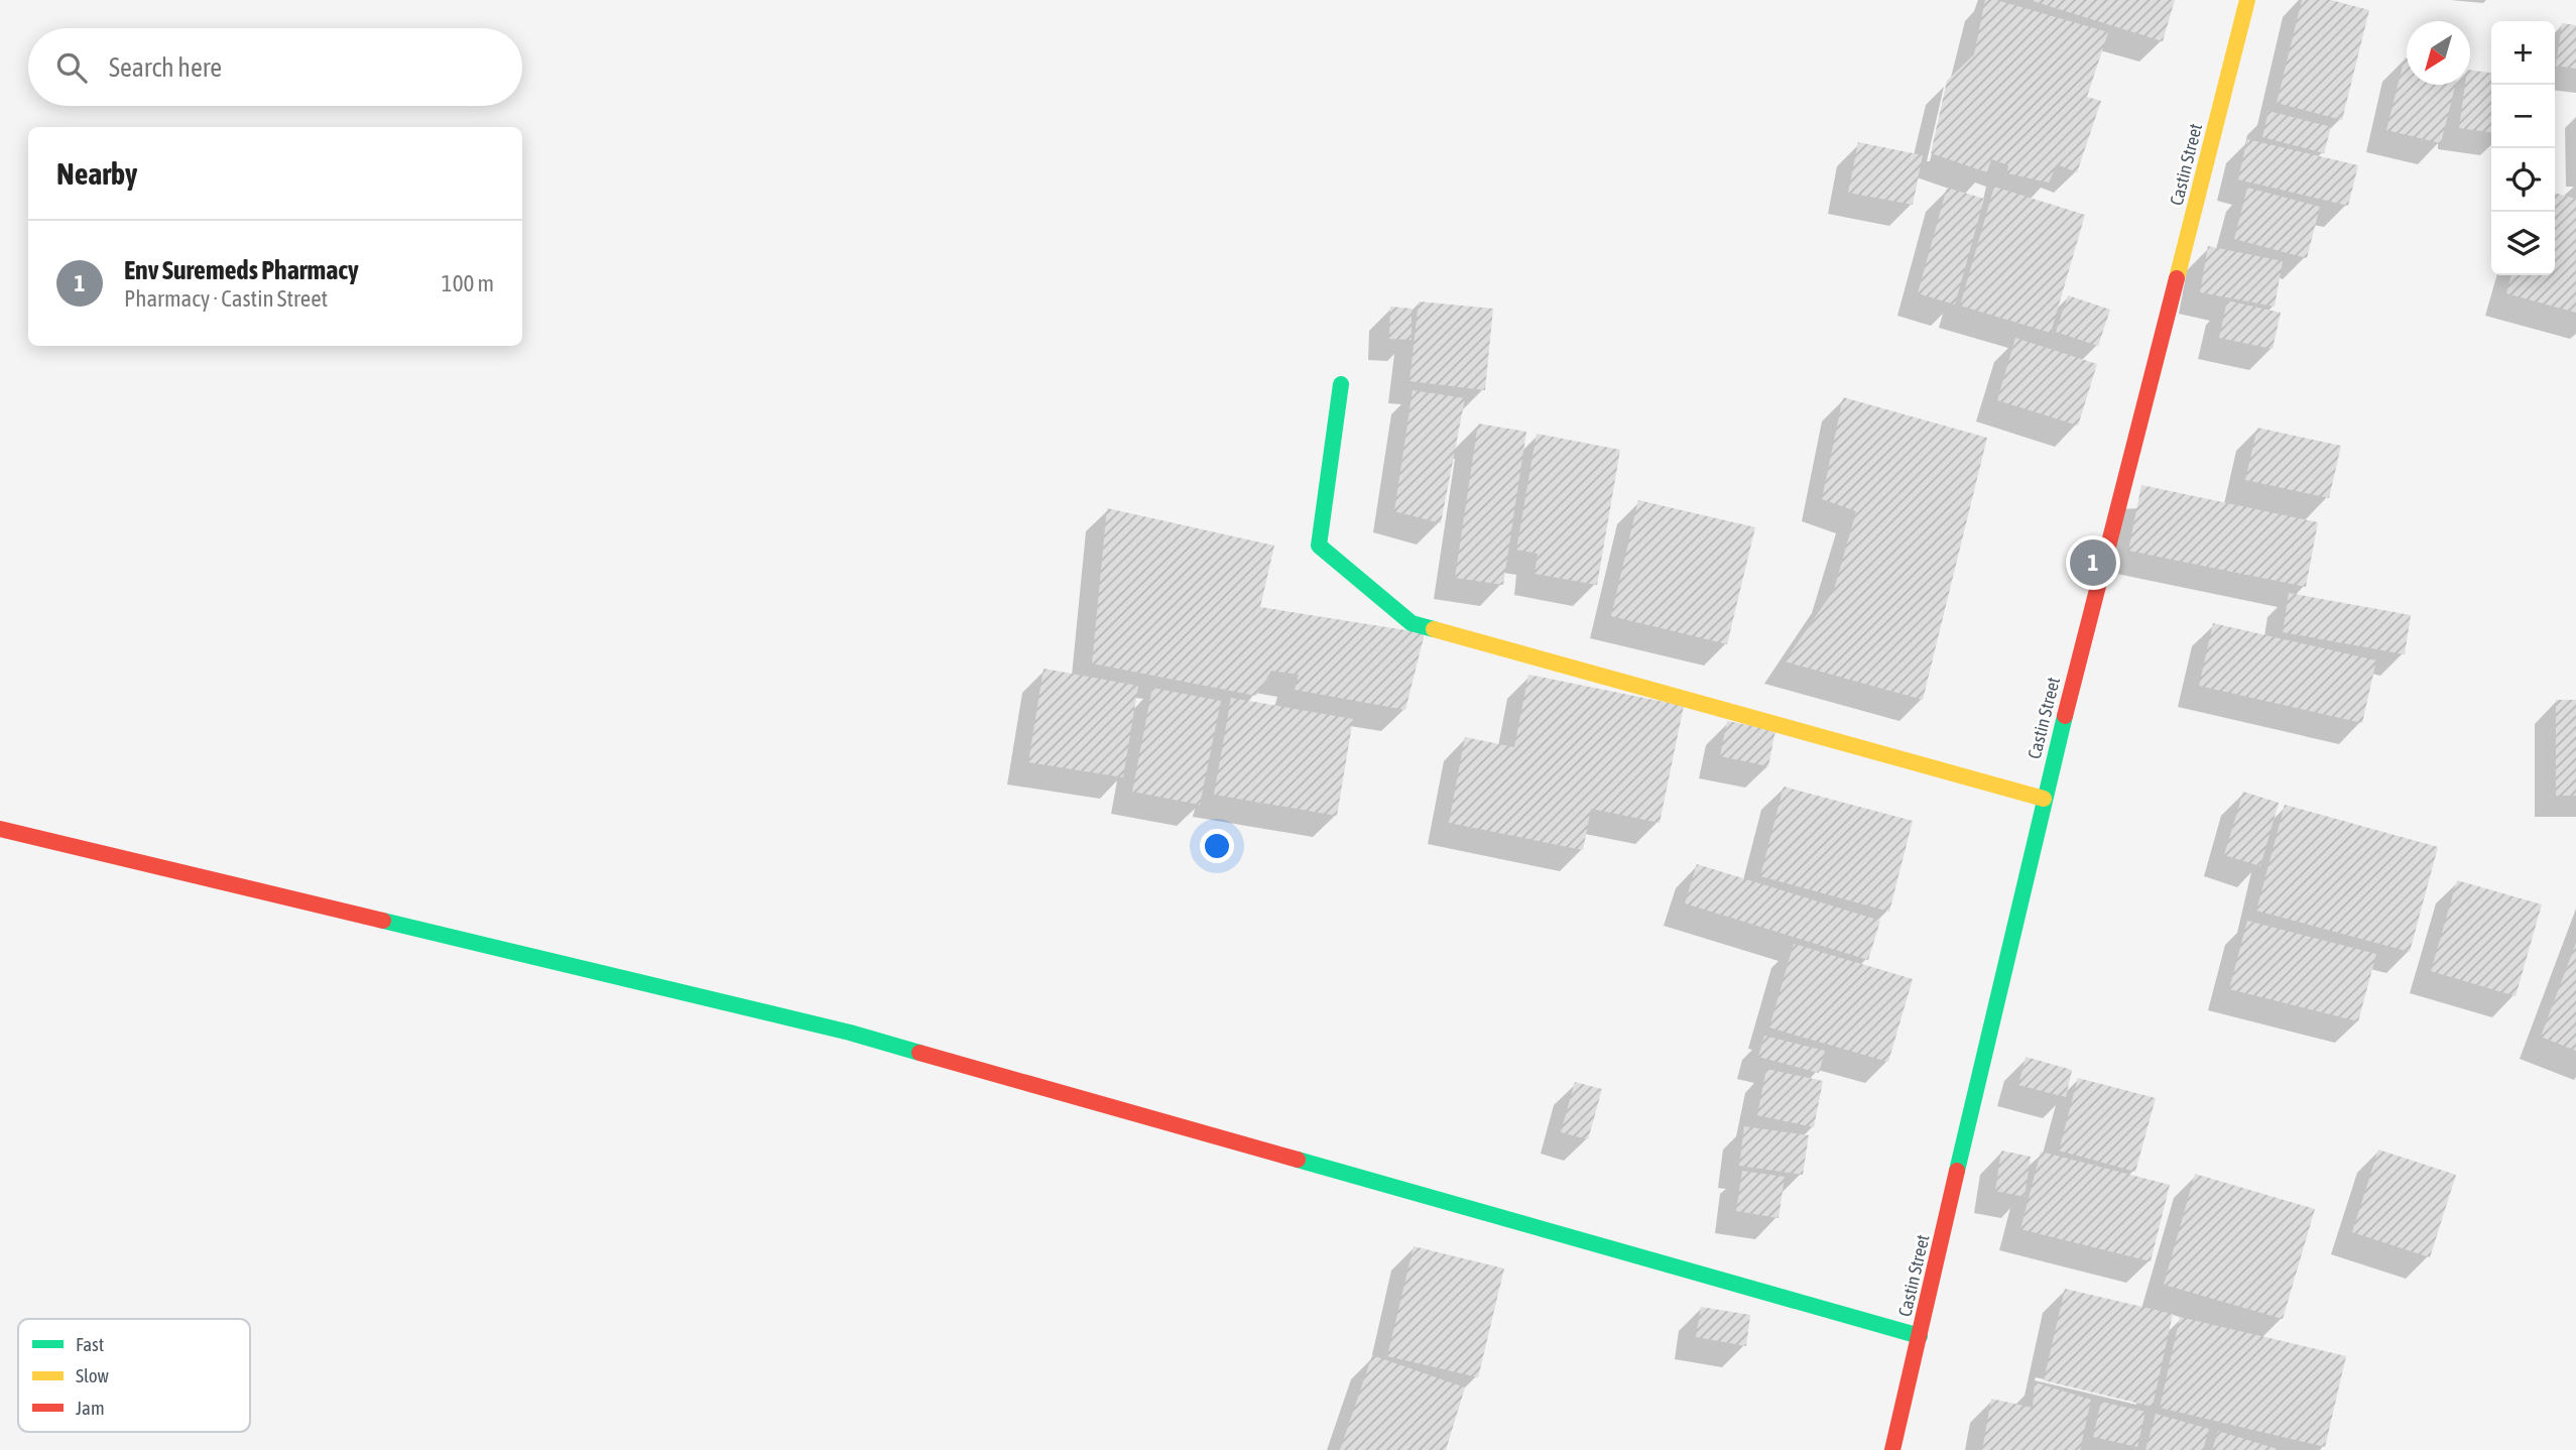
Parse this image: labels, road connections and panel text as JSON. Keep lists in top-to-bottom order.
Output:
{
  "streets": {
    "street": ["Castin Street"]
  },
  "legend": ["Fast", "Slow", "Jam"],
  "north": "bottom left",
  "page": {
    "map_buttons": ["+", "−"],
    "search": "Search here",
    "heading": "Nearby",
    "list": [
      {
        "mark": "1",
        "name": "Env Suremeds Pharmacy",
        "note": "Pharmacy · Castin Street",
        "value": "100 m"
      }
    ],
    "pins": "1"
  }
}
